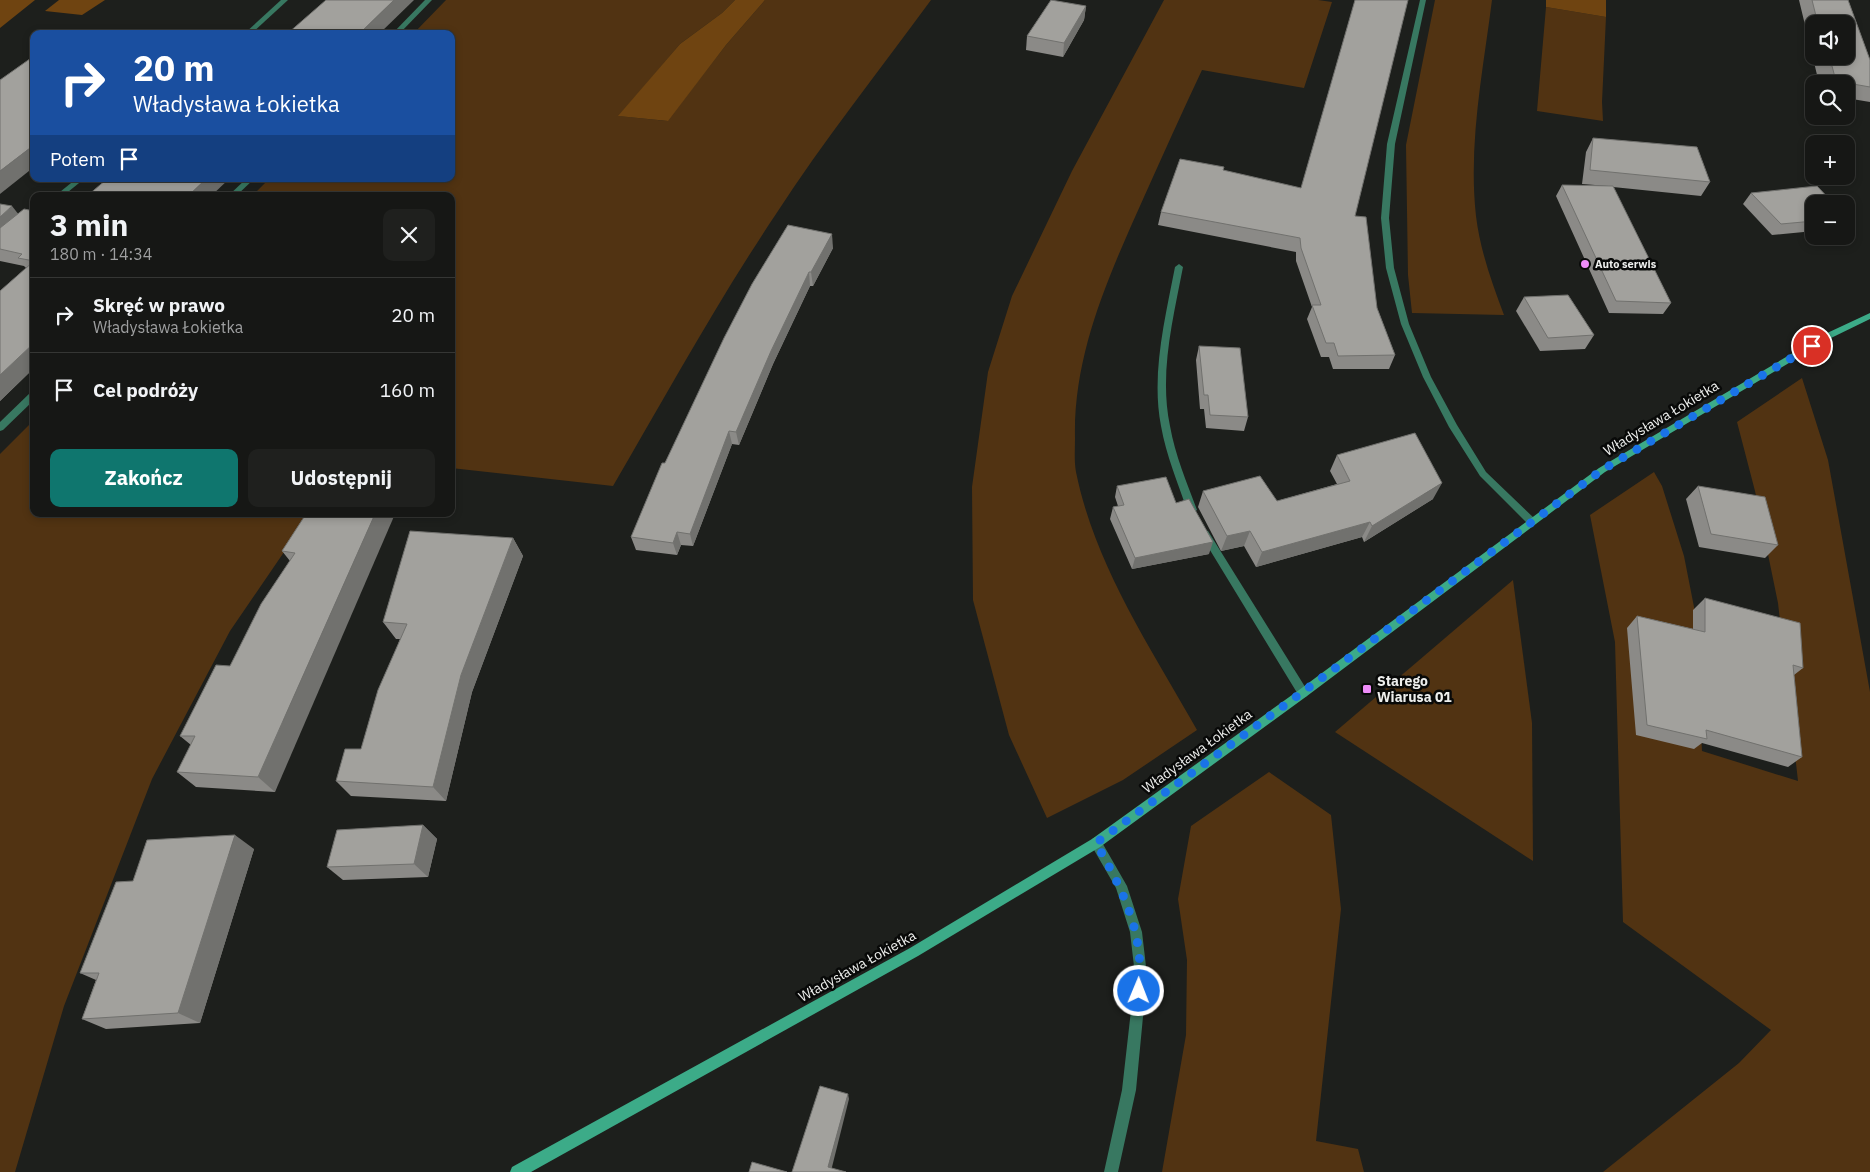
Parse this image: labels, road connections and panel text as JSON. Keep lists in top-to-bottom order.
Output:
{
  "streets": {
    "street": ["Władysława Łokietka"]
  },
  "places": {
    "other": ["Auto serwis"],
    "transit": ["Starego Wiarusa 01"]
  },
  "page": {
    "map_buttons": ["+", "−"],
    "turn": ["20 m", "Władysława Łokietka"],
    "then": "Potem",
    "heading": ["3 min", "180 m · 14:34"],
    "list": [
      {
        "name": "Skręć w prawo",
        "note": "Władysława Łokietka",
        "value": "20 m"
      },
      {
        "name": "Cel podróży",
        "value": "160 m"
      }
    ],
    "buttons": ["Zakończ", "Udostępnij"]
  }
}
